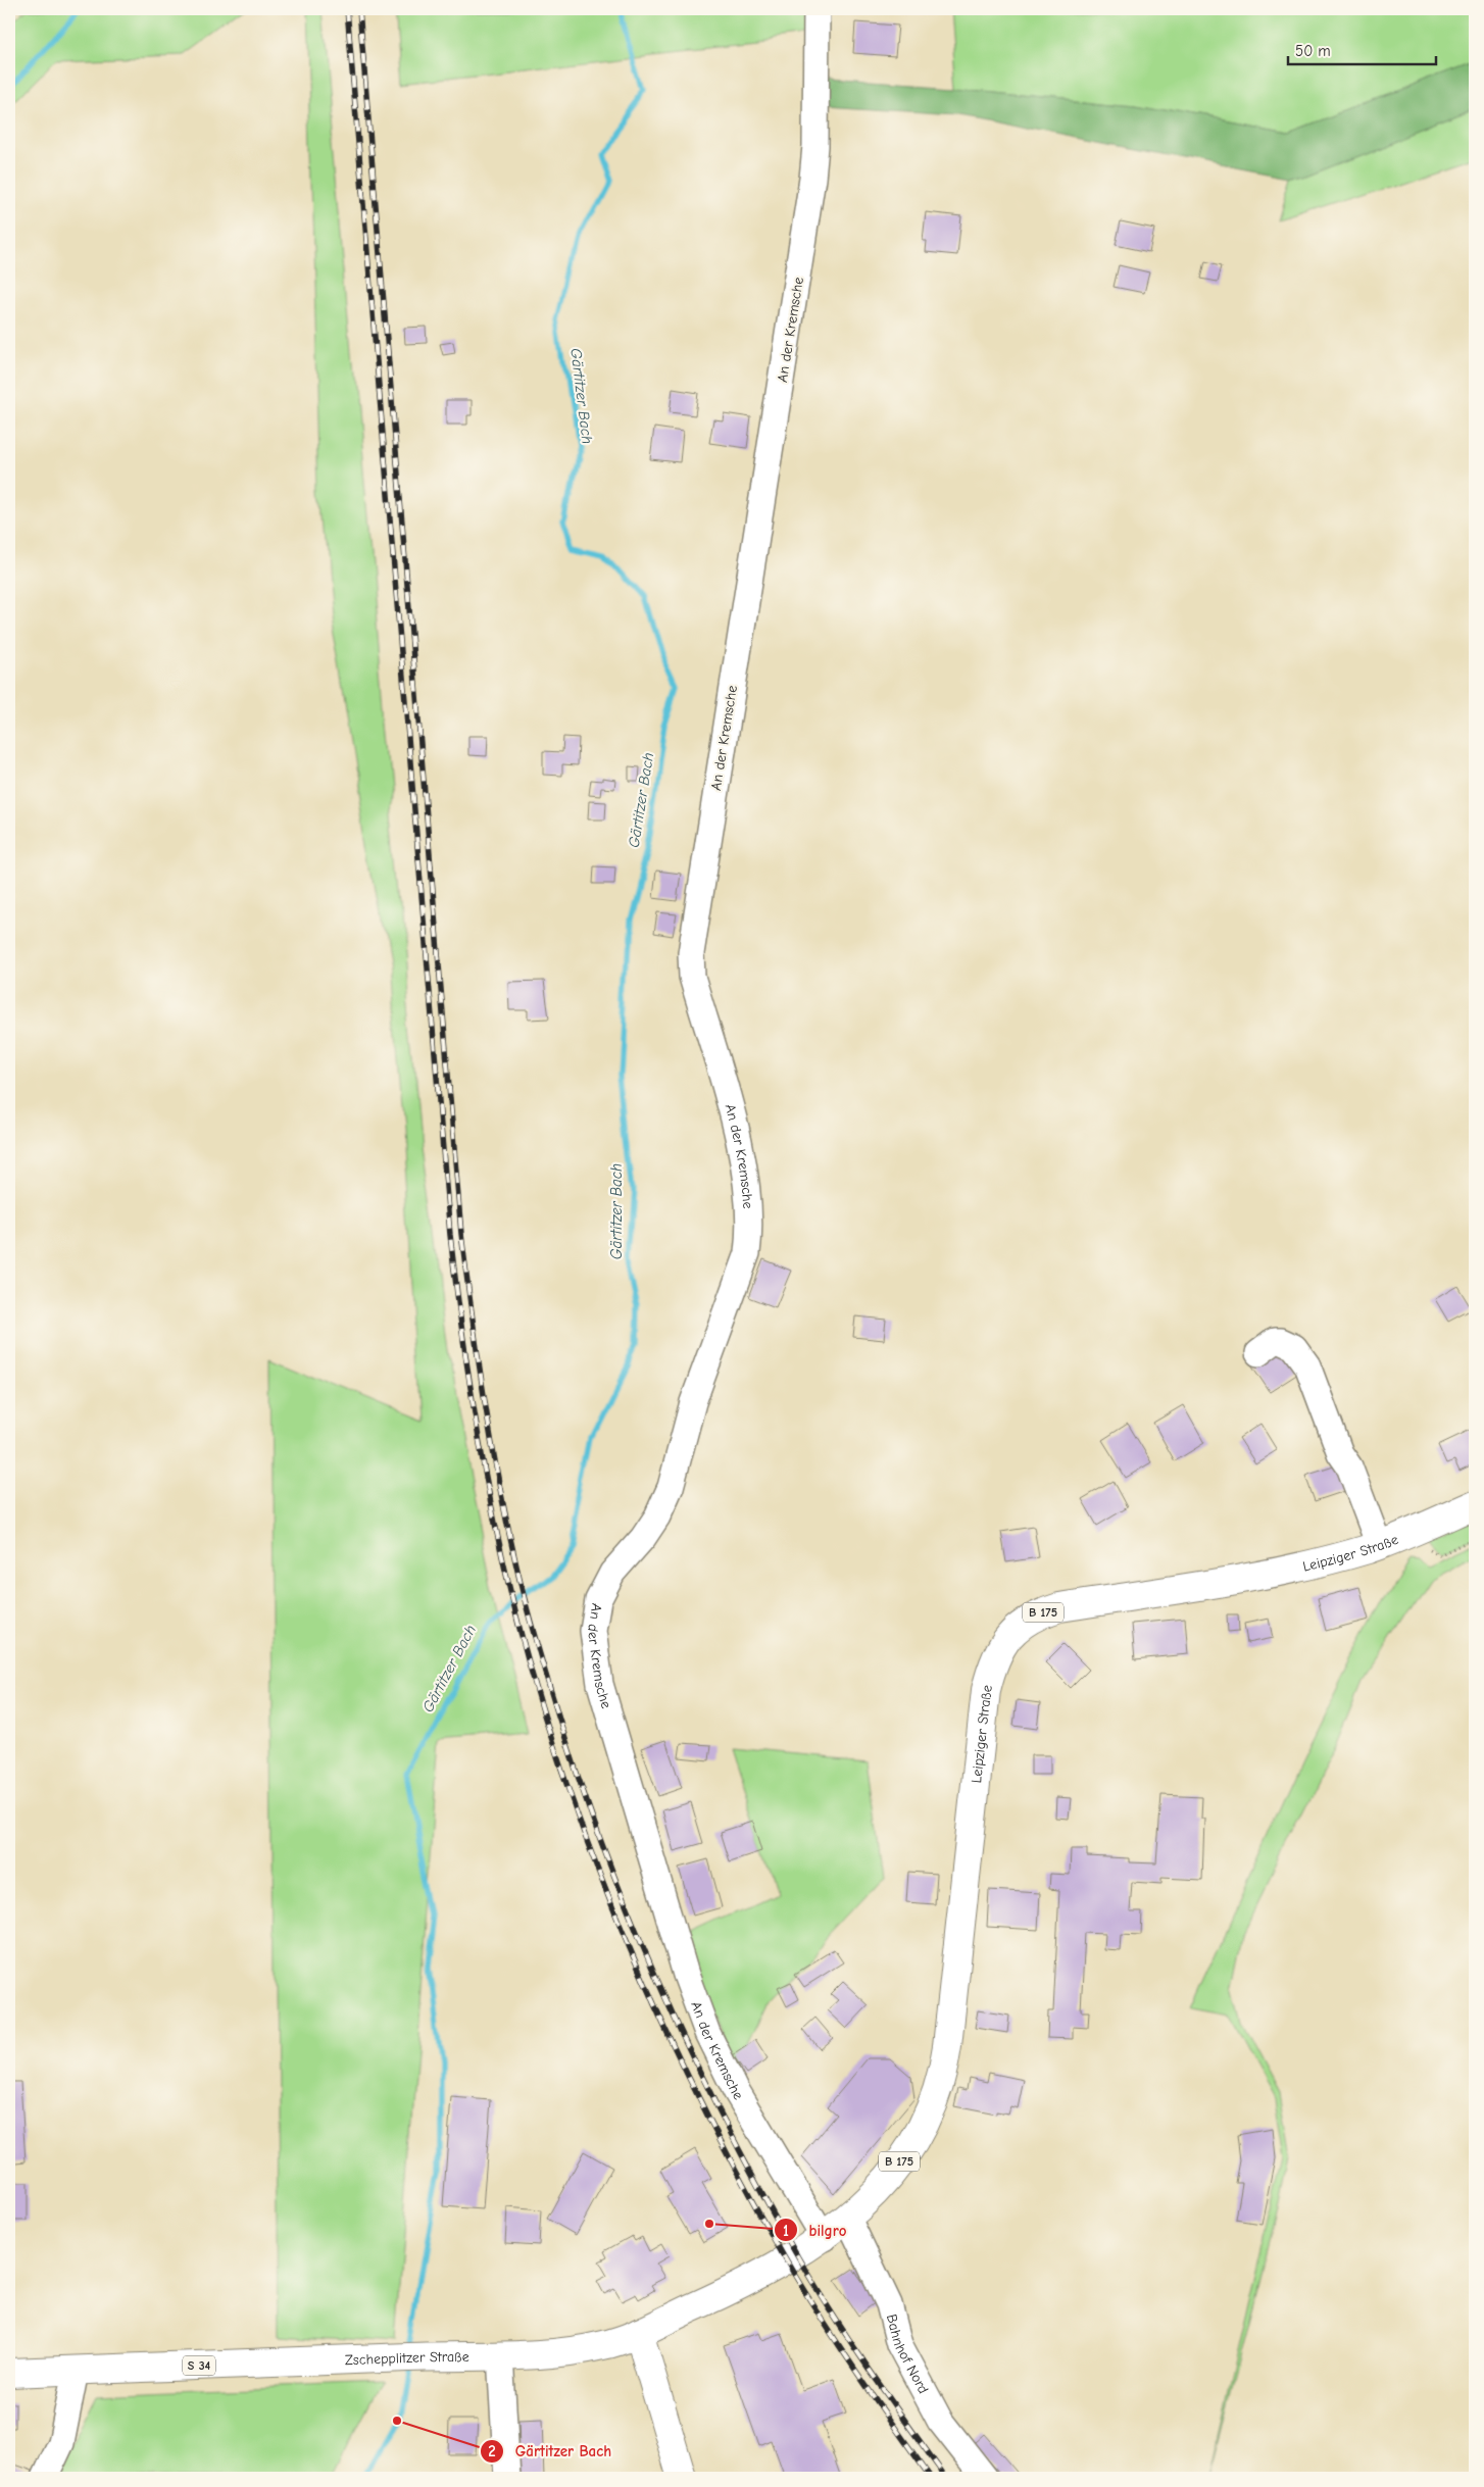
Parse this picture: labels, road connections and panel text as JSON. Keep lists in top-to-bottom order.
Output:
{
  "streets": {
    "main road": [
      "Leipziger Straße",
      "B 175",
      "Zschepplitzer Straße",
      "S 34"
    ],
    "street": ["An der Kremsche", "Bahnhof Nord"]
  },
  "crossings": [
    ["An der Kremsche", "Leipziger Straße"],
    ["Leipziger Straße", "Bahnhof Nord"],
    ["Leipziger Straße", "Zschepplitzer Straße"]
  ],
  "water": ["Gärtitzer Bach"],
  "places": ["bilgro", "Gärtitzer Bach"],
  "scale_bar": "50 m"
}
